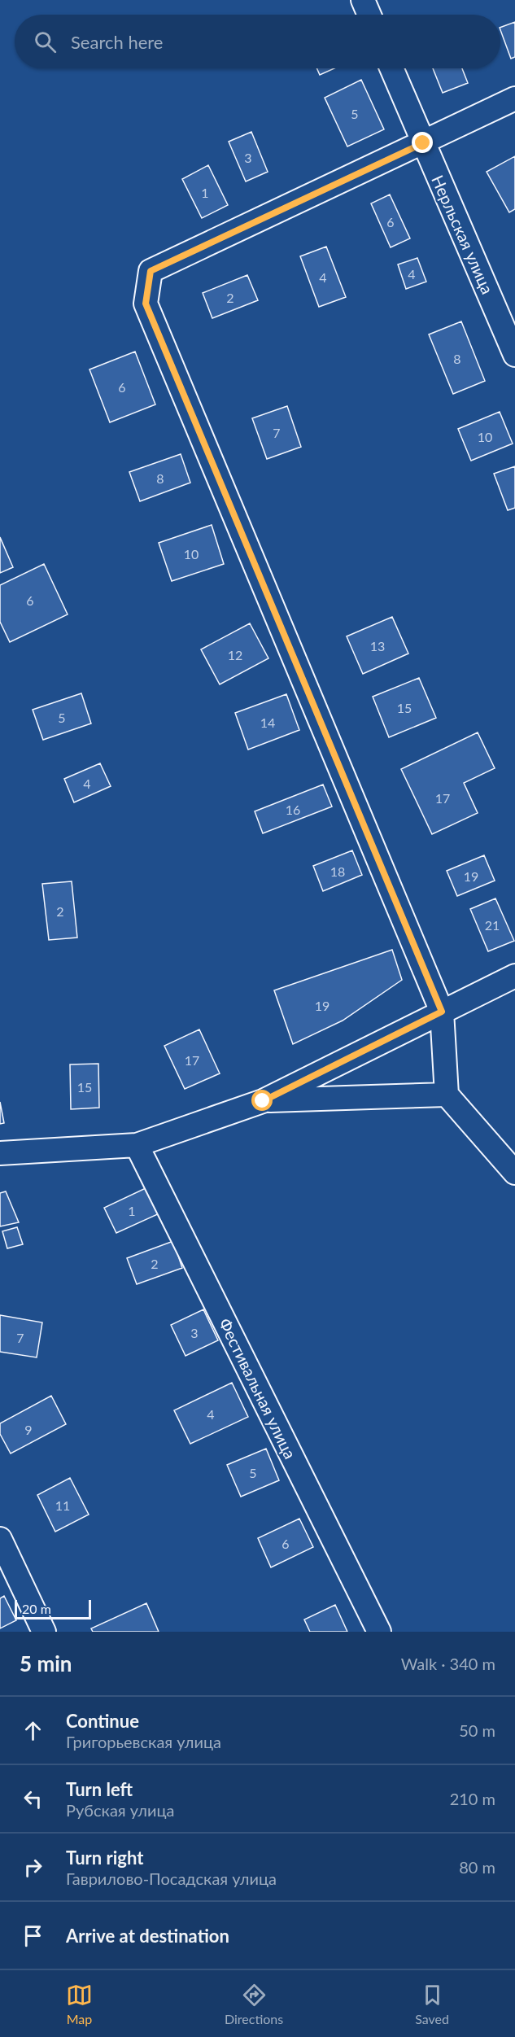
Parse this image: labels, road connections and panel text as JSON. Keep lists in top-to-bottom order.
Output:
{
  "streets": {
    "street": ["Нерльская улица", "Фестивальная улица"]
  },
  "house_numbers": [
    "5",
    "3",
    "1",
    "6",
    "4",
    "4",
    "2",
    "8",
    "6",
    "7",
    "10",
    "8",
    "10",
    "6",
    "13",
    "12",
    "15",
    "5",
    "14",
    "4",
    "17",
    "16",
    "18",
    "19",
    "2",
    "21",
    "19",
    "17",
    "15",
    "1",
    "2",
    "3",
    "7",
    "4",
    "9",
    "5",
    "11",
    "6"
  ],
  "scale_bar": "20 m",
  "page": {
    "search": "Search here",
    "scale": "20 m",
    "heading": ["5 min", "Walk · 340 m"],
    "list": [
      ["Continue", "Григорьевская улица", "50 m"],
      ["Turn left", "Рубская улица", "210 m"],
      ["Turn right", "Гаврилово-Посадская улица", "80 m"],
      "Arrive at destination"
    ],
    "nav": ["Map", "Directions", "Saved"]
  }
}
